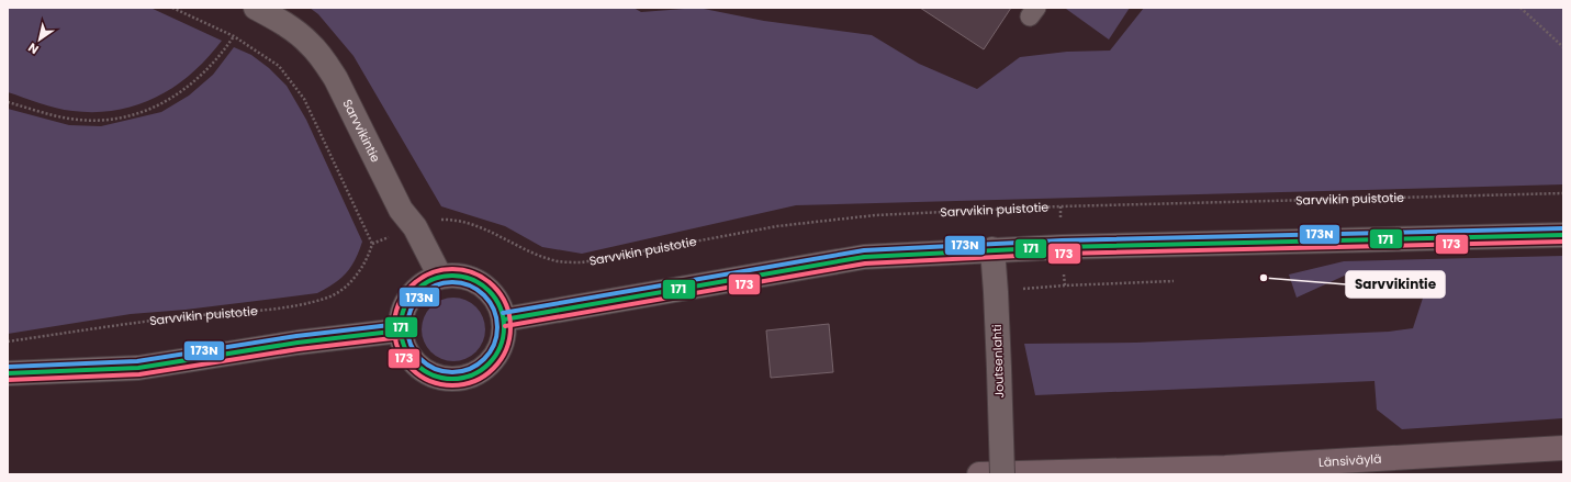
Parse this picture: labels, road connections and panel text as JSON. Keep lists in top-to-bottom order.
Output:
{
  "streets": {
    "highway": ["Länsiväylä"],
    "main road": ["Sarvvikintie", "Joutsenlahti"],
    "path": ["Sarvvikin puistotie"]
  },
  "places": ["Sarvvikintie"],
  "lines": ["transit line 173N", "transit line 171", "transit line 173"],
  "north": "bottom left"
}
